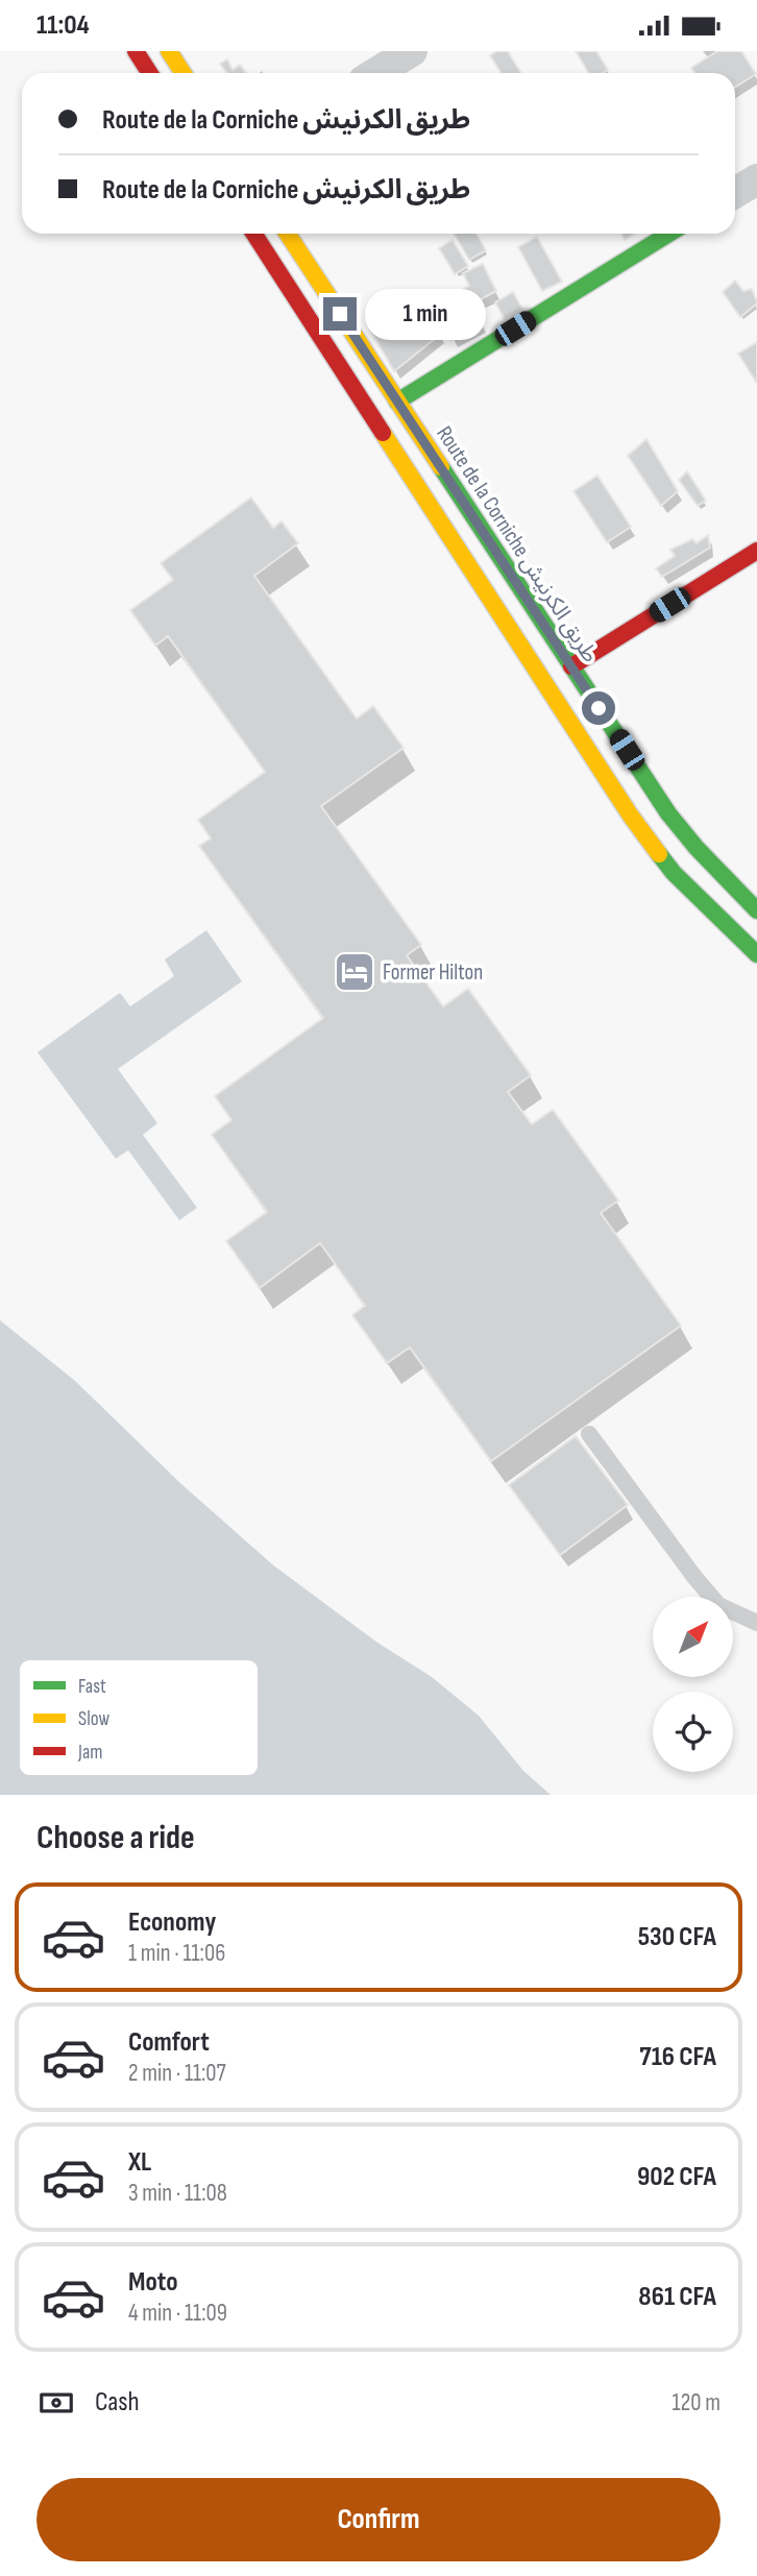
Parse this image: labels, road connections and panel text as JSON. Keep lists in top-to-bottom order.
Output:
{
  "streets": {
    "street": ["Route de la Corniche طريق الكرنيش"]
  },
  "places": {
    "hotel": ["Former Hilton"]
  },
  "legend": ["Fast", "Slow", "Jam"],
  "north": "top right",
  "page": {
    "status": "11:04",
    "banner": ["Route de la Corniche طريق الكرنيش", "Route de la Corniche طريق الكرنيش"],
    "bubble": "1 min",
    "heading": "Choose a ride",
    "list": [
      {
        "name": "Economy",
        "note": "1 min · 11:06",
        "value": "530 CFA"
      },
      {
        "name": "Comfort",
        "note": "2 min · 11:07",
        "value": "716 CFA"
      },
      {
        "name": "XL",
        "note": "3 min · 11:08",
        "value": "902 CFA"
      },
      {
        "name": "Moto",
        "note": "4 min · 11:09",
        "value": "861 CFA"
      }
    ],
    "pay": ["Cash", "120 m"],
    "buttons": "Confirm"
  }
}
